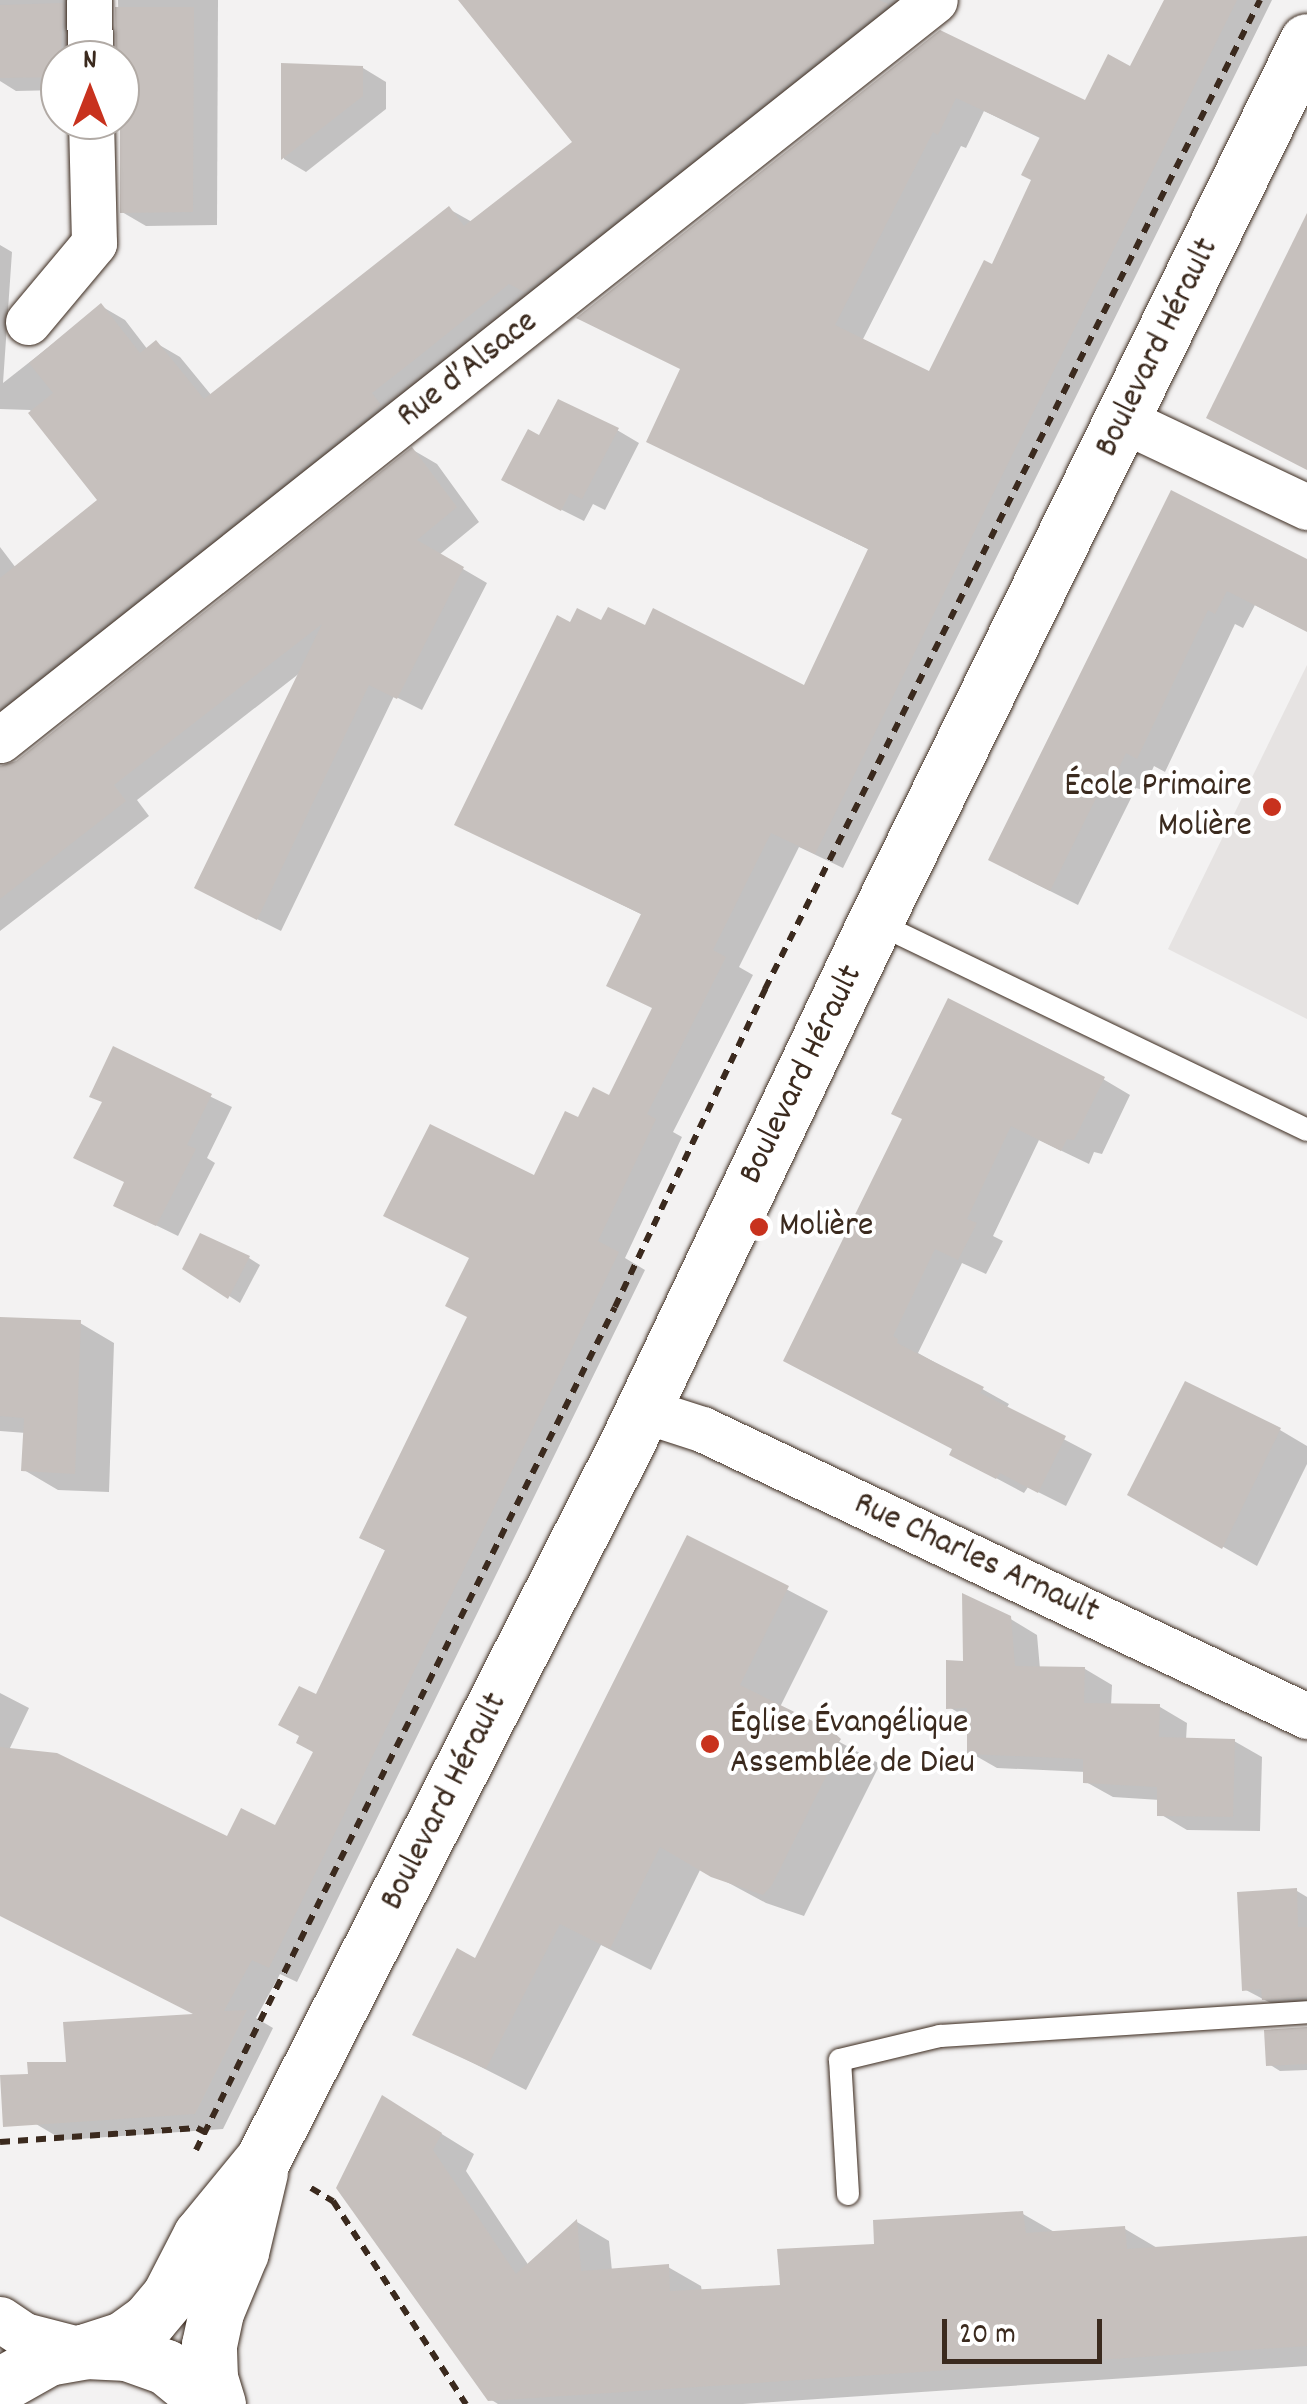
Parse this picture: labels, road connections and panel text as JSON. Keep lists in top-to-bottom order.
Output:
{
  "streets": {
    "main road": ["Boulevard Hérault"],
    "street": ["Rue d’Alsace", "Rue Charles Arnault"]
  },
  "crossings": [
    ["Boulevard Hérault", "Rue Charles Arnault"]
  ],
  "places": ["École Primaire Molière", "Molière", "Église Évangélique Assemblée de Dieu"],
  "scale_bar": "20 m",
  "north": "top"
}
